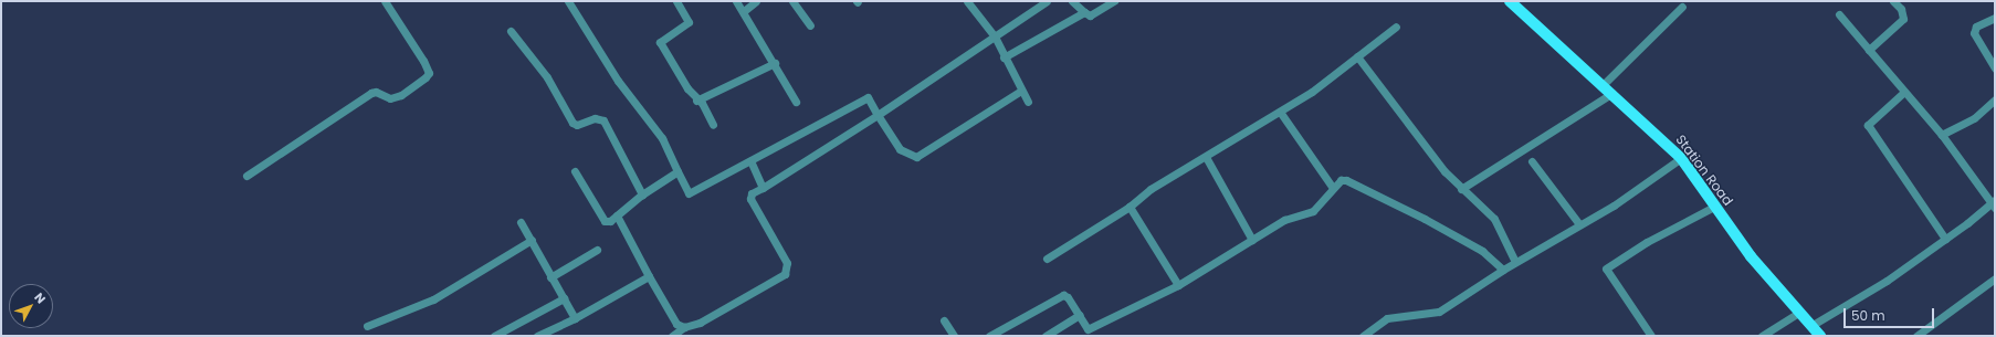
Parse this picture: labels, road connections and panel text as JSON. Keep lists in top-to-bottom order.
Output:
{
  "streets": {
    "main road": ["Station Road"]
  },
  "scale_bar": "50 m",
  "north": "top right"
}
